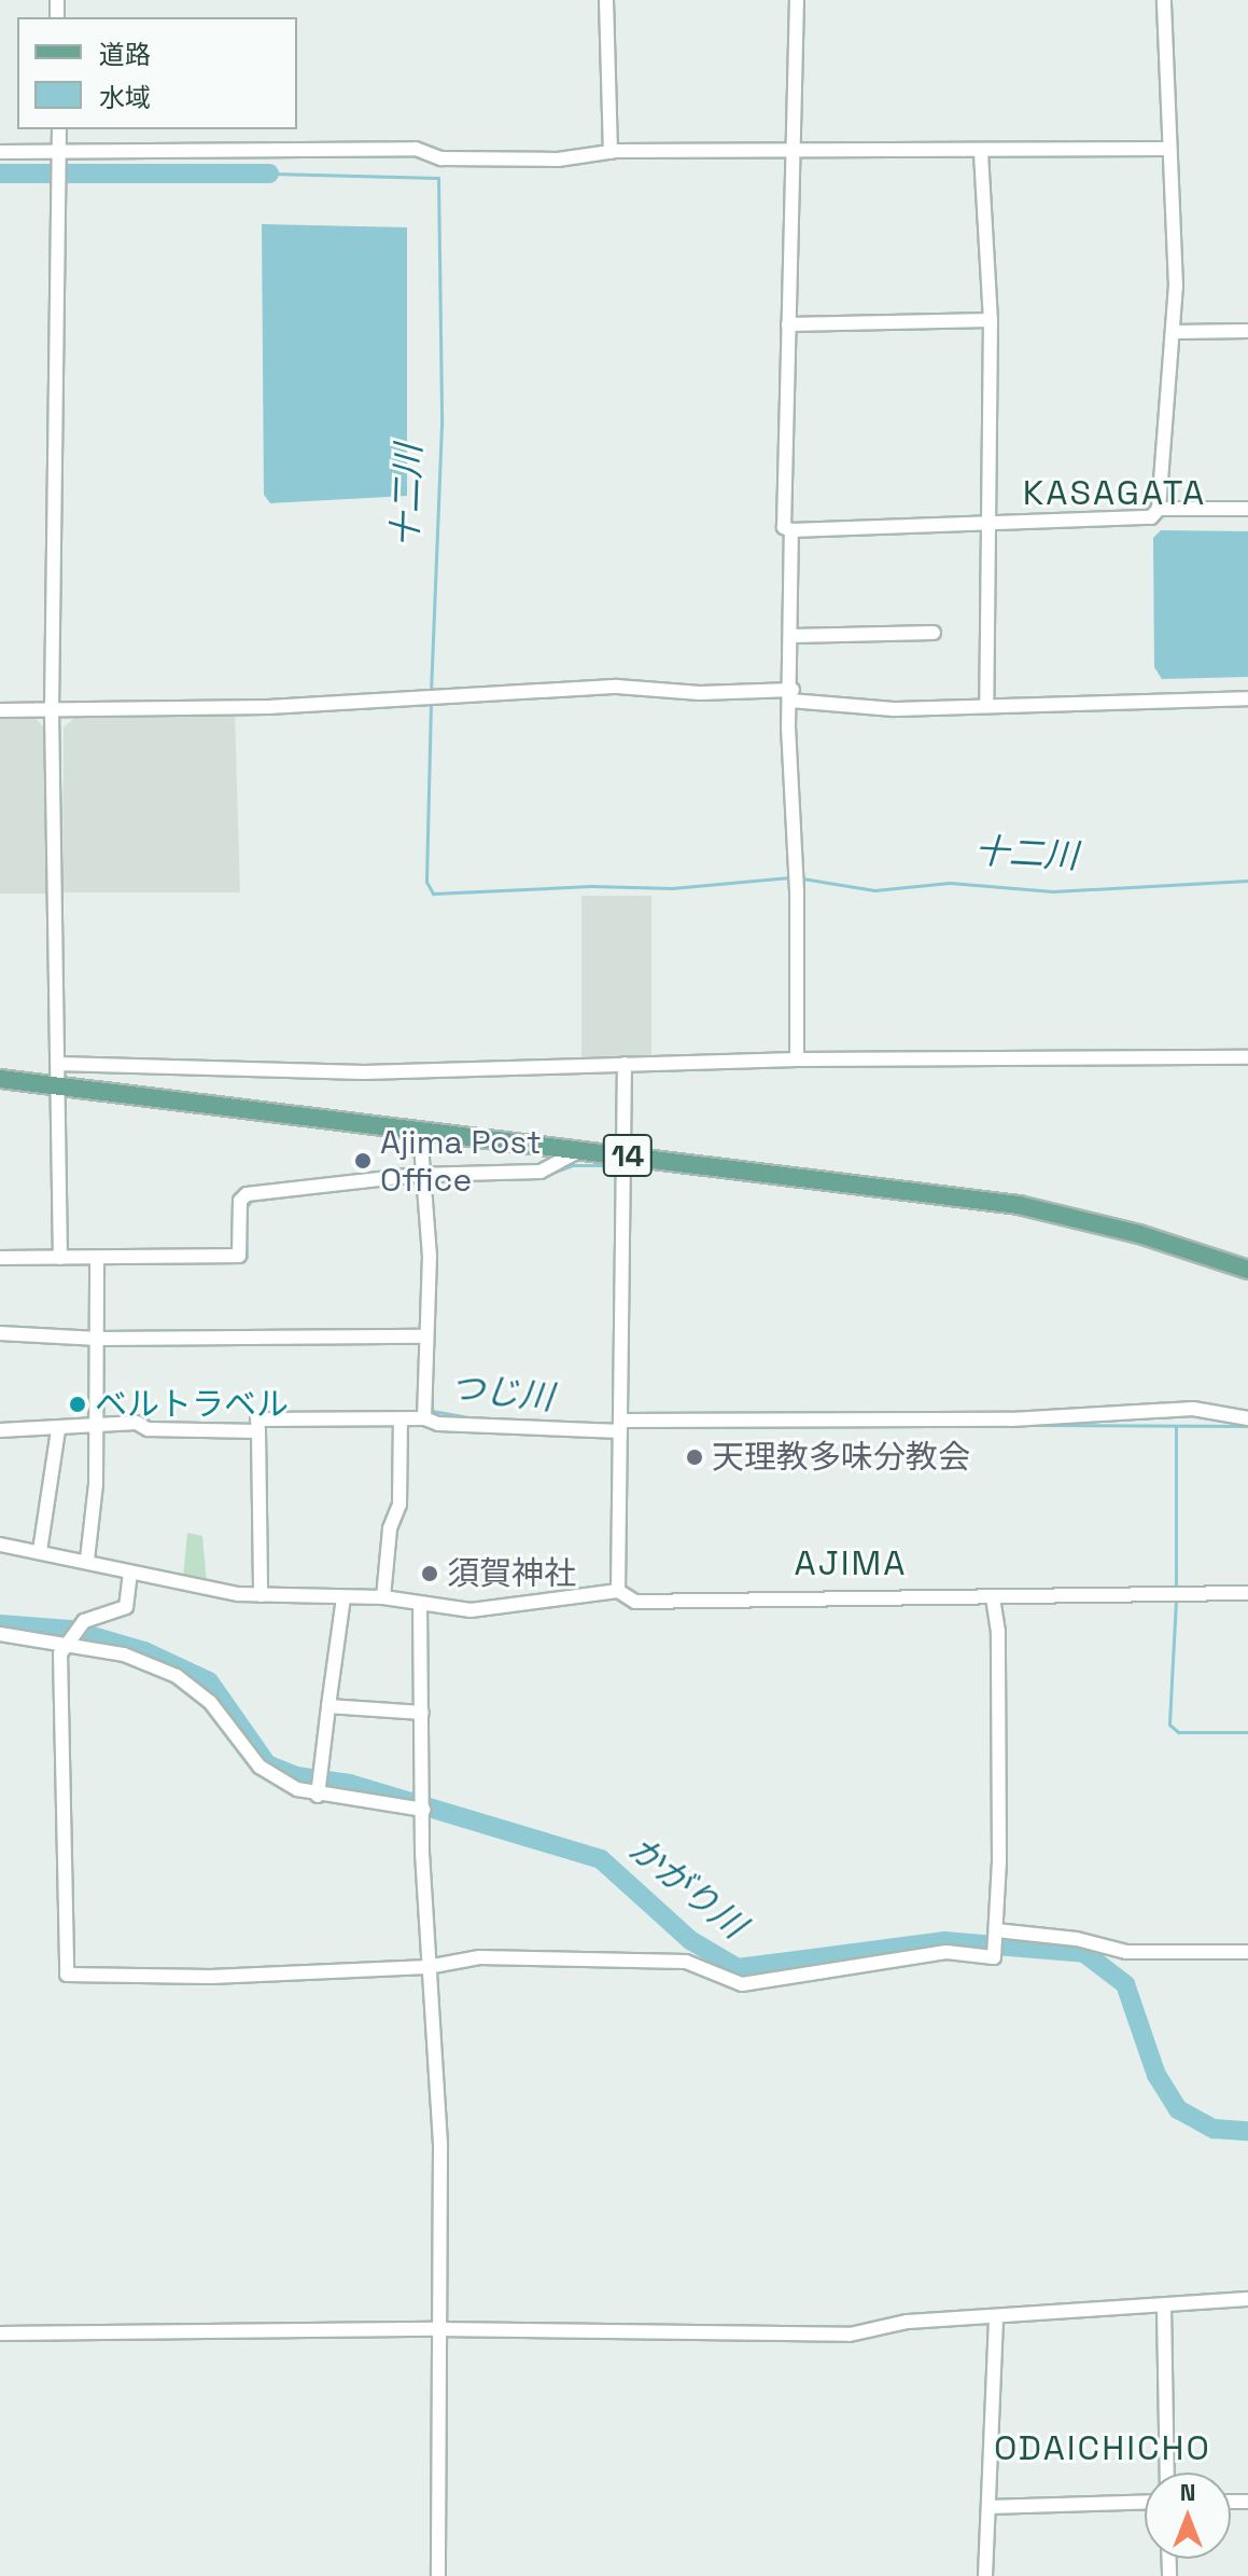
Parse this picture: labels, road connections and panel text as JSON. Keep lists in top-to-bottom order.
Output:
{
  "streets": {
    "main road": ["14"]
  },
  "districts": ["KASAGATA", "AJIMA", "ODAICHICHO"],
  "water": ["十二川", "つじ川", "かがり川"],
  "places": [
    "Ajima Post Office",
    "ベルトラベル",
    "天理教多味分教会",
    "須賀神社"
  ],
  "legend": ["道路", "水域"],
  "north": "top"
}
